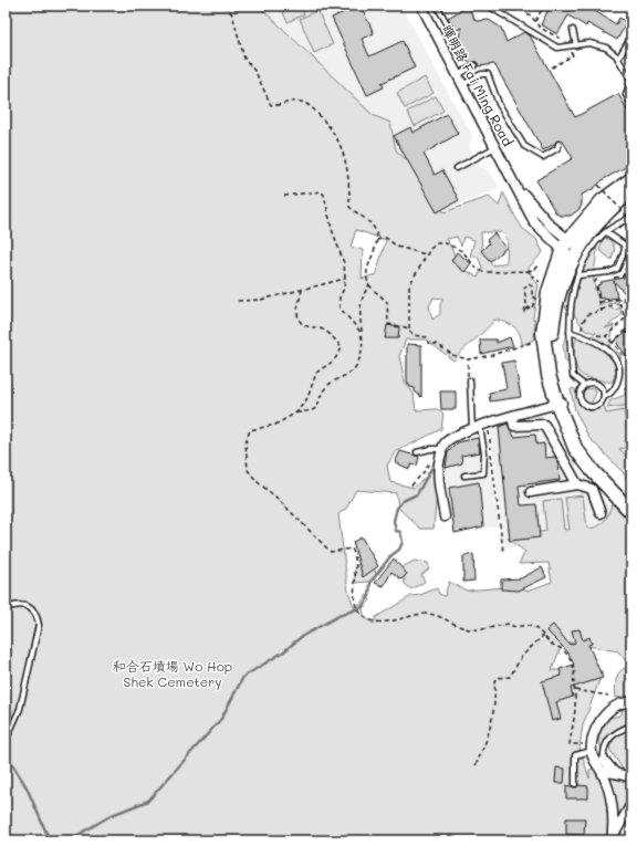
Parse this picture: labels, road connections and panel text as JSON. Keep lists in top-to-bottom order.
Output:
{
  "streets": {
    "street": ["暉明路 Fai Ming Road"]
  },
  "parks": ["和合石墳場 Wo Hop Shek Cemetery"]
}
